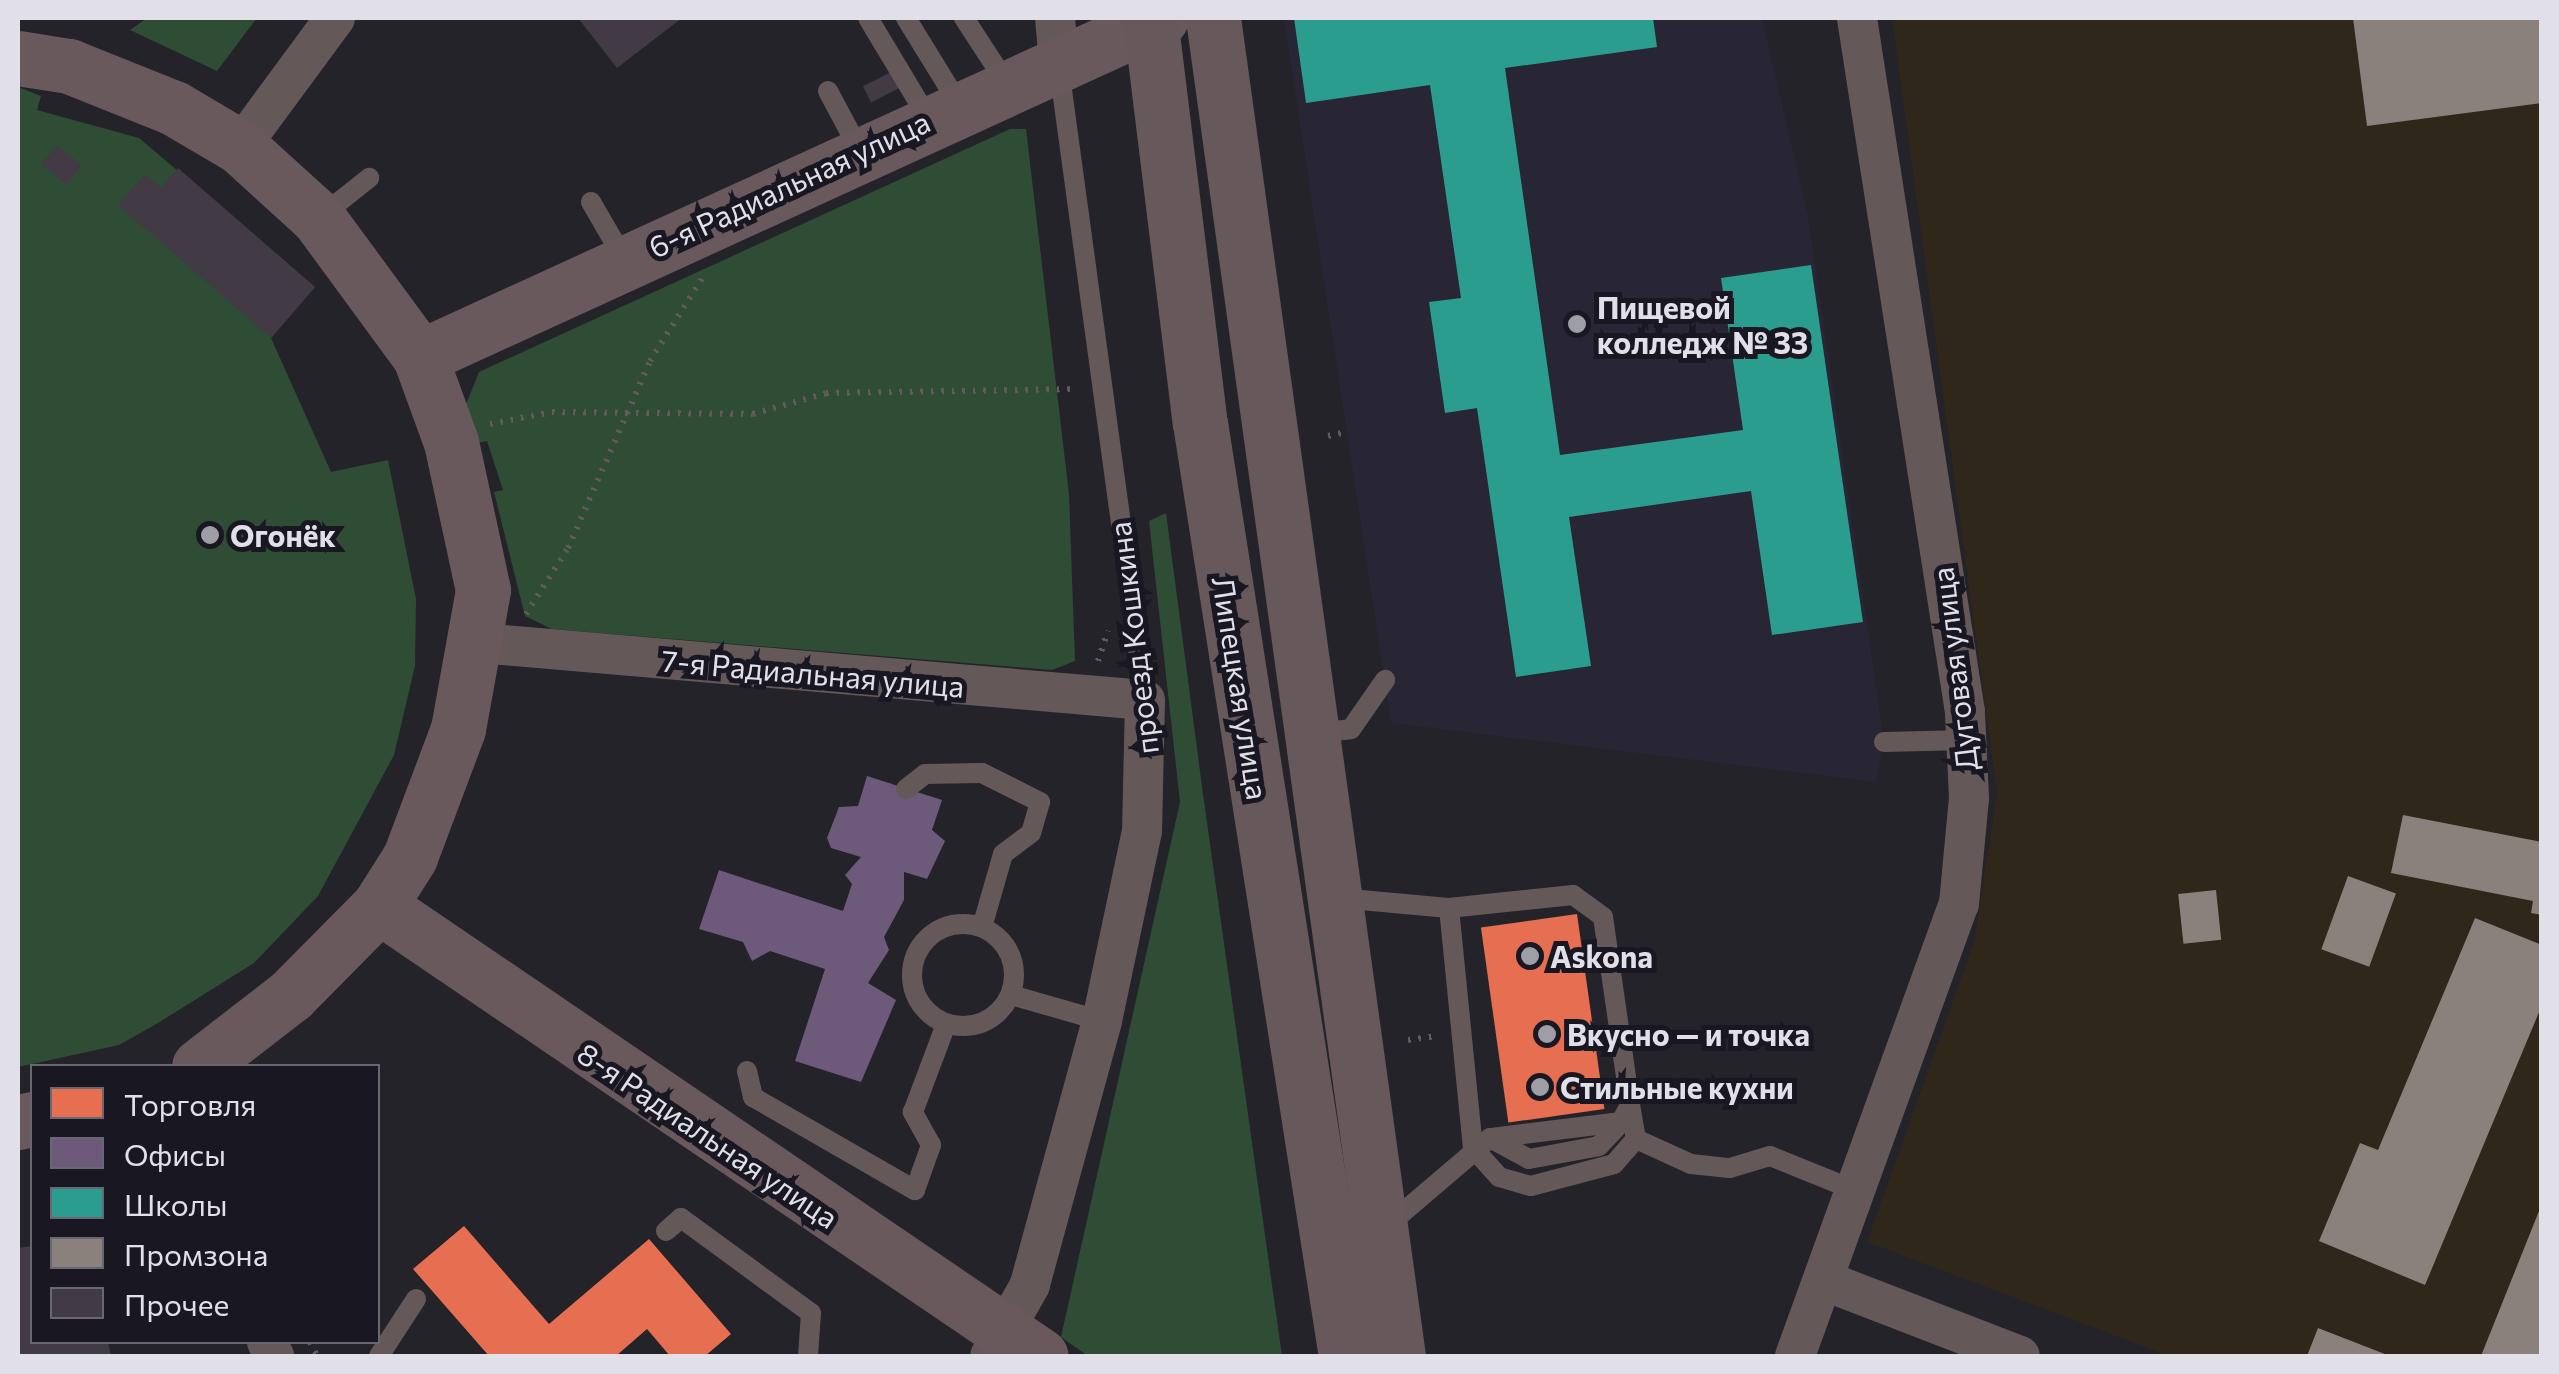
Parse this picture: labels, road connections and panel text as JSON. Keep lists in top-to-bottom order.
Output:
{
  "streets": {
    "main road": ["6-я Радиальная улица", "Липецкая улица", "8-я Радиальная улица"],
    "street": ["проезд Кошкина", "Дуговая улица", "7-я Радиальная улица"]
  },
  "crossings": [
    ["6-я Радиальная улица", "проезд Кошкина"],
    ["6-я Радиальная улица", "Липецкая улица"],
    ["проезд Кошкина", "7-я Радиальная улица"],
    ["проезд Кошкина", "Липецкая улица"],
    ["проезд Кошкина", "8-я Радиальная улица"]
  ],
  "places": [
    "Пищевой колледж № 33",
    "Огонёк",
    "Askona",
    "Вкусно — и точка",
    "Стильные кухни"
  ],
  "legend": [
    "Торговля",
    "Офисы",
    "Школы",
    "Промзона",
    "Прочее"
  ]
}
